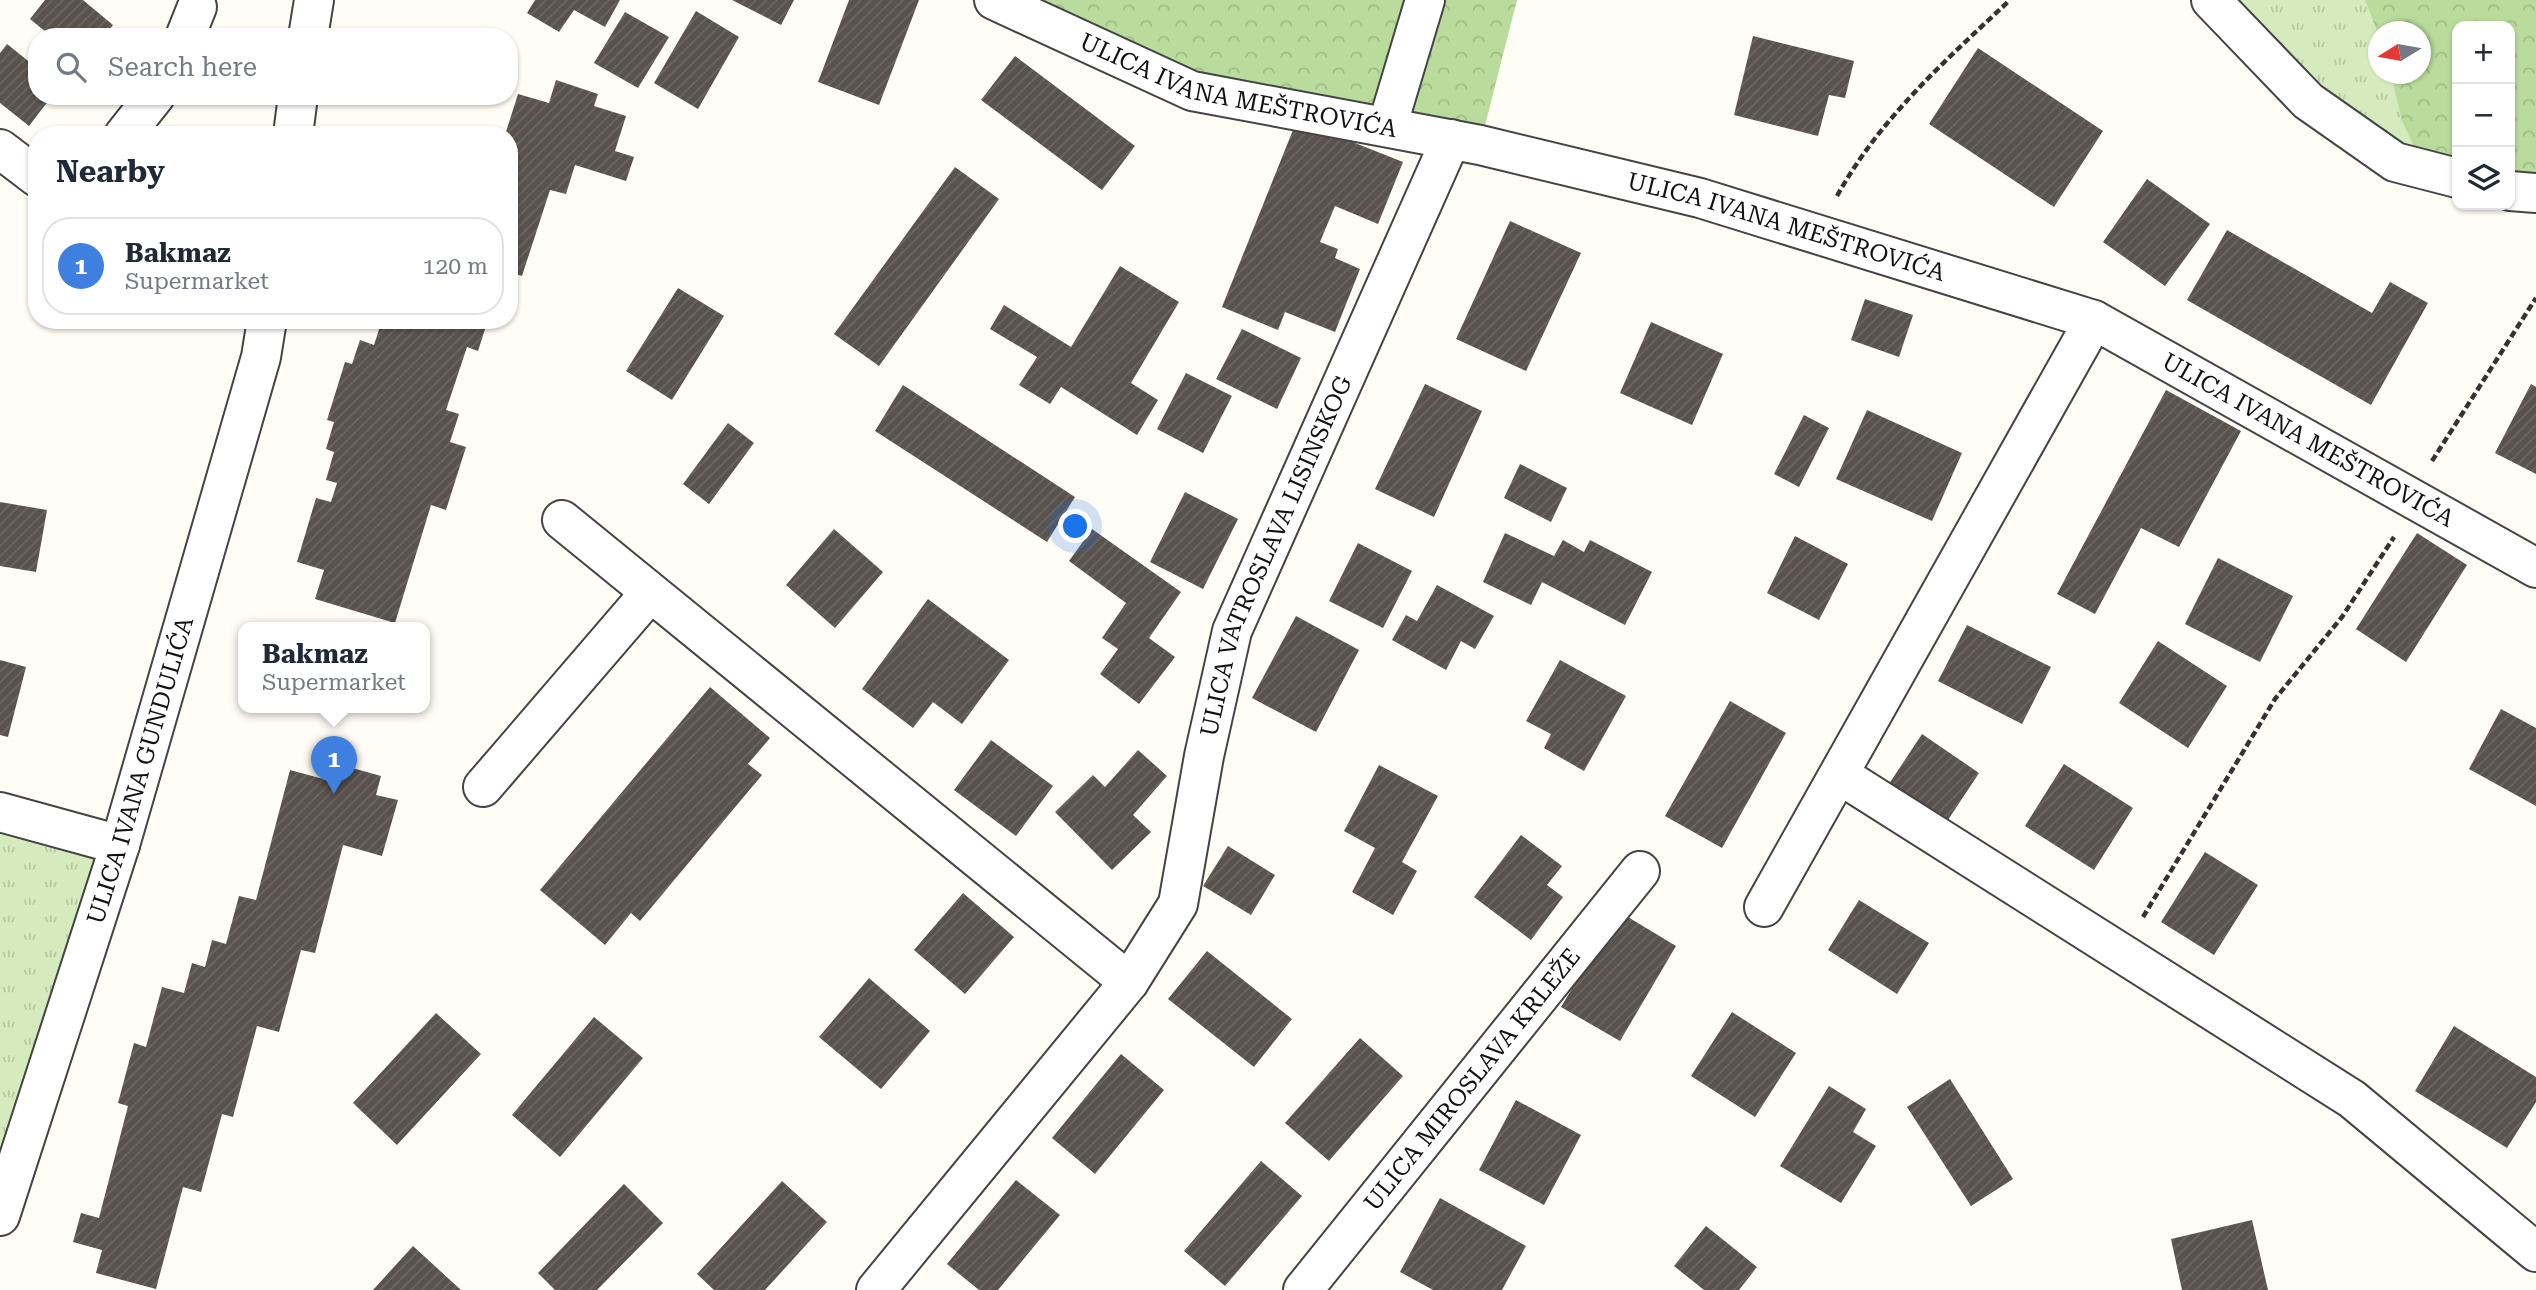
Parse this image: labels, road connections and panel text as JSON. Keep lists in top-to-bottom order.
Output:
{
  "streets": {
    "street": [
      "ULICA IVANA MEŠTROVIĆA",
      "ULICA VATROSLAVA LISINSKOG",
      "ULICA IVANA GUNDULIĆA",
      "ULICA MIROSLAVA KRLEŽE"
    ]
  },
  "crossings": [
    ["ULICA IVANA MEŠTROVIĆA", "ULICA VATROSLAVA LISINSKOG"]
  ],
  "north": "left",
  "page": {
    "map_buttons": ["+", "−"],
    "search": "Search here",
    "heading": "Nearby",
    "list": [
      {
        "mark": "1",
        "name": "Bakmaz",
        "note": "Supermarket",
        "value": "120 m"
      }
    ],
    "popup": ["Bakmaz", "Supermarket"],
    "pins": "1"
  }
}
